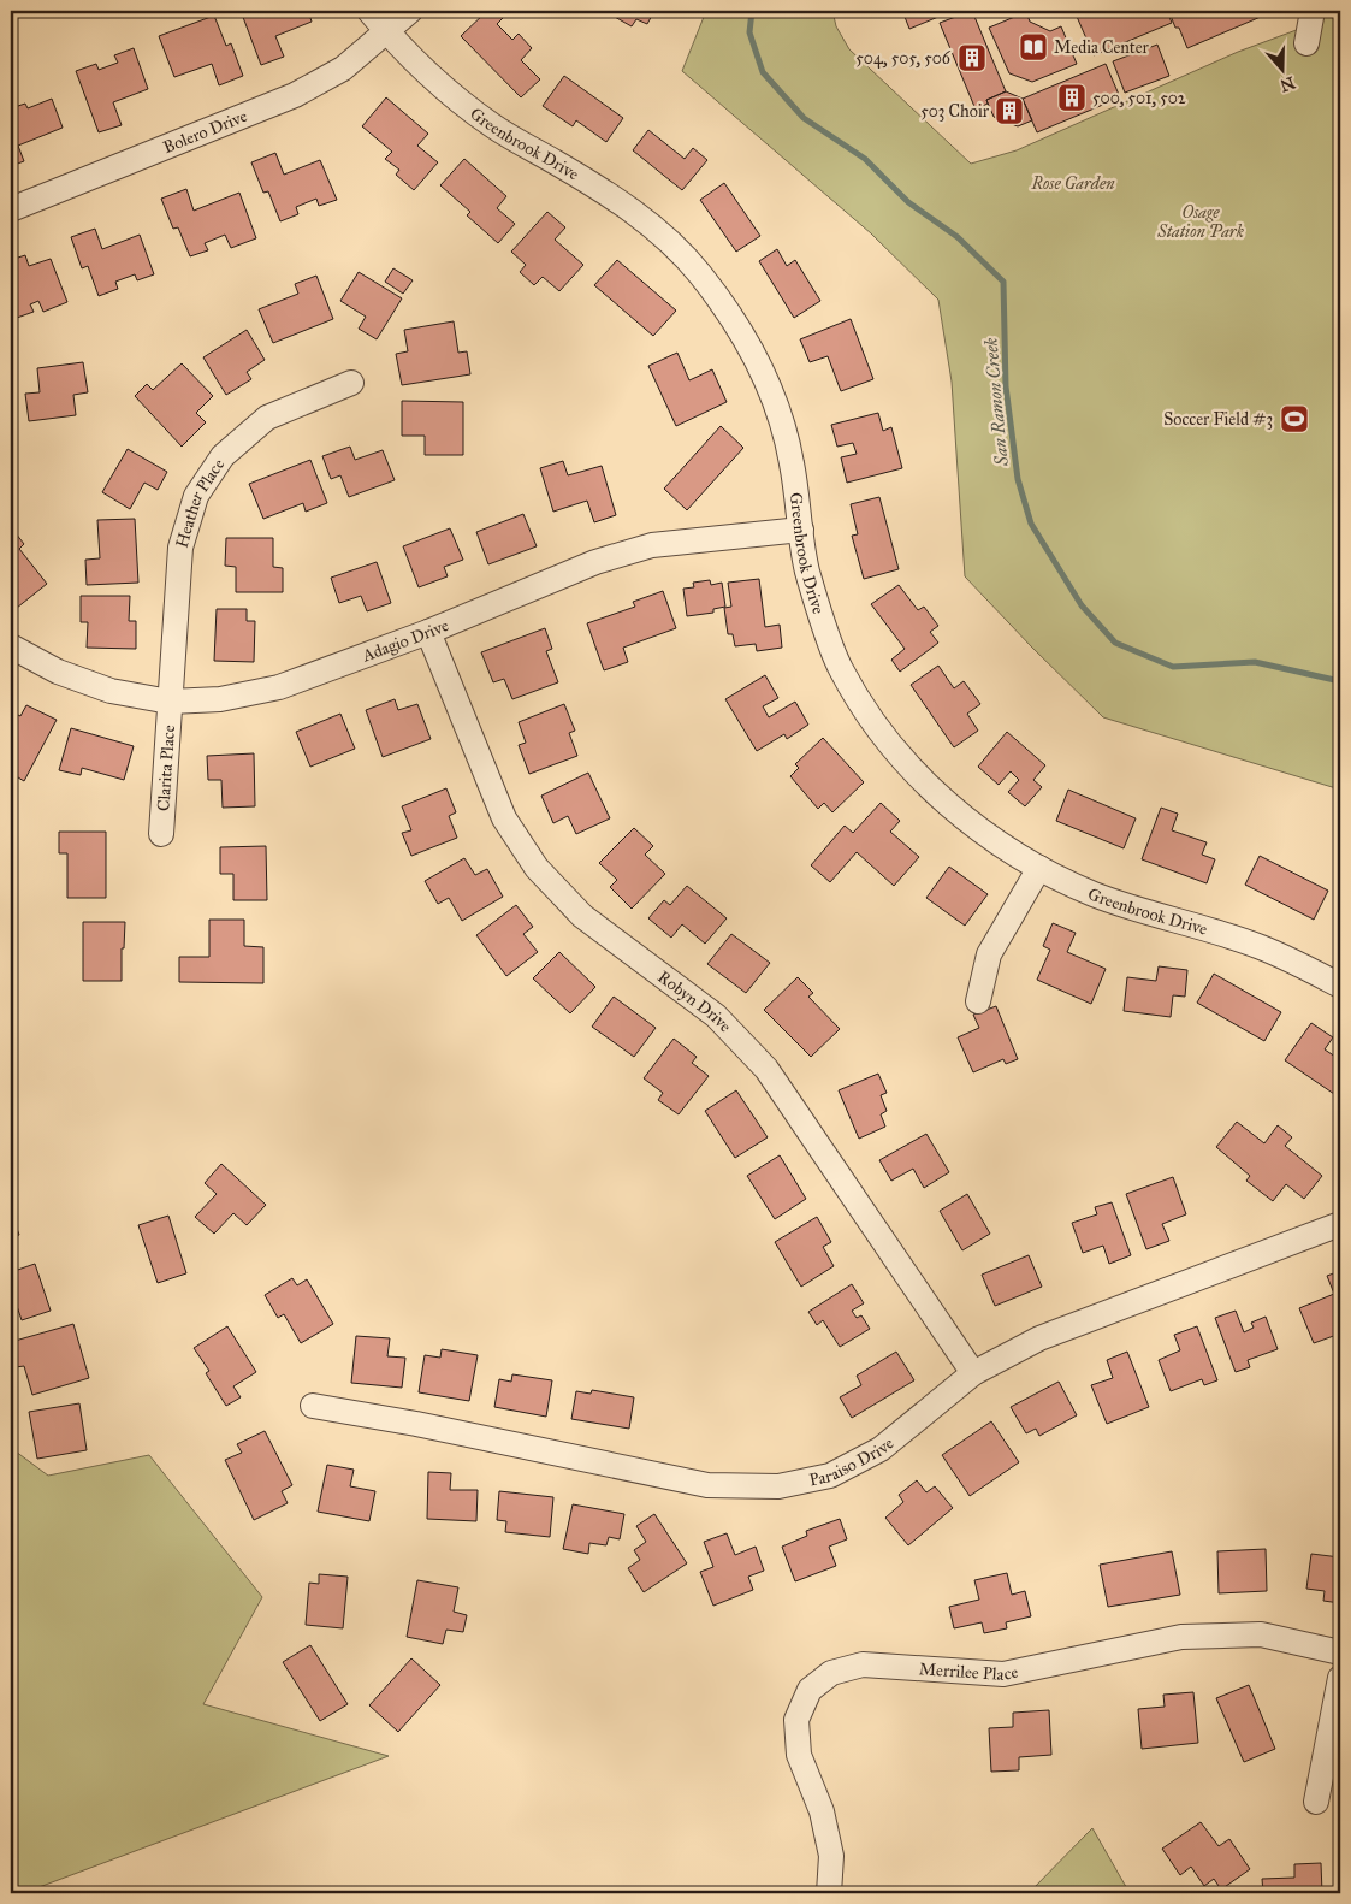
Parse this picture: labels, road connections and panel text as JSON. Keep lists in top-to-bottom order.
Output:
{
  "streets": {
    "street": [
      "Bolero Drive",
      "Greenbrook Drive",
      "Heather Place",
      "Adagio Drive",
      "Clarita Place",
      "Robyn Drive",
      "Paraiso Drive",
      "Merrilee Place"
    ]
  },
  "crossings": [
    ["Bolero Drive", "Greenbrook Drive"],
    ["Greenbrook Drive", "Adagio Drive"],
    ["Heather Place", "Adagio Drive"],
    ["Heather Place", "Clarita Place"],
    ["Adagio Drive", "Clarita Place"],
    ["Adagio Drive", "Robyn Drive"],
    ["Robyn Drive", "Paraiso Drive"]
  ],
  "water": ["San Ramon Creek"],
  "parks": ["Rose Garden", "Osage Station Park"],
  "places": {
    "library": ["Media Center"],
    "building": ["504, 505, 506", "500, 501, 502", "503 Choir"],
    "sports": ["Soccer Field #3"]
  },
  "north": "bottom"
}
